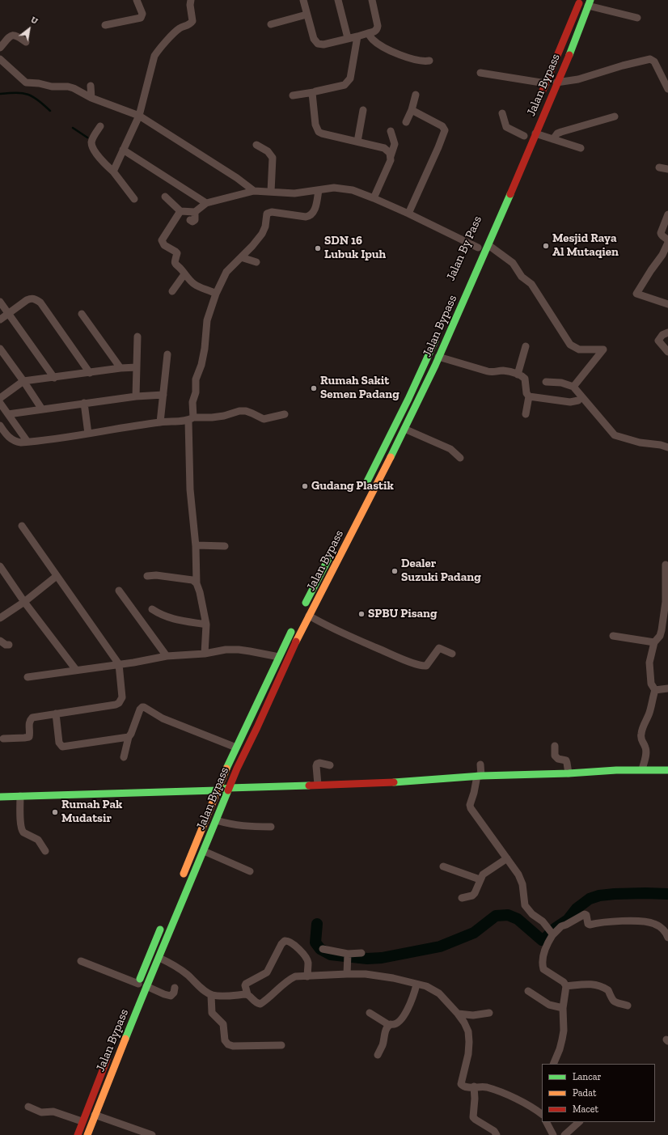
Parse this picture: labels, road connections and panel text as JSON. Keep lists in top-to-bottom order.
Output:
{
  "streets": {
    "main road": ["Jalan Bypass"]
  },
  "places": [
    "Mesjid Raya Al Mutaqien",
    "SDN 16 Lubuk Ipuh",
    "Rumah Sakit Semen Padang",
    "Gudang Plastik",
    "Dealer Suzuki Padang",
    "SPBU Pisang",
    "Rumah Pak Mudatsir"
  ],
  "legend": ["Lancar", "Padat", "Macet"],
  "north": "top right"
}
